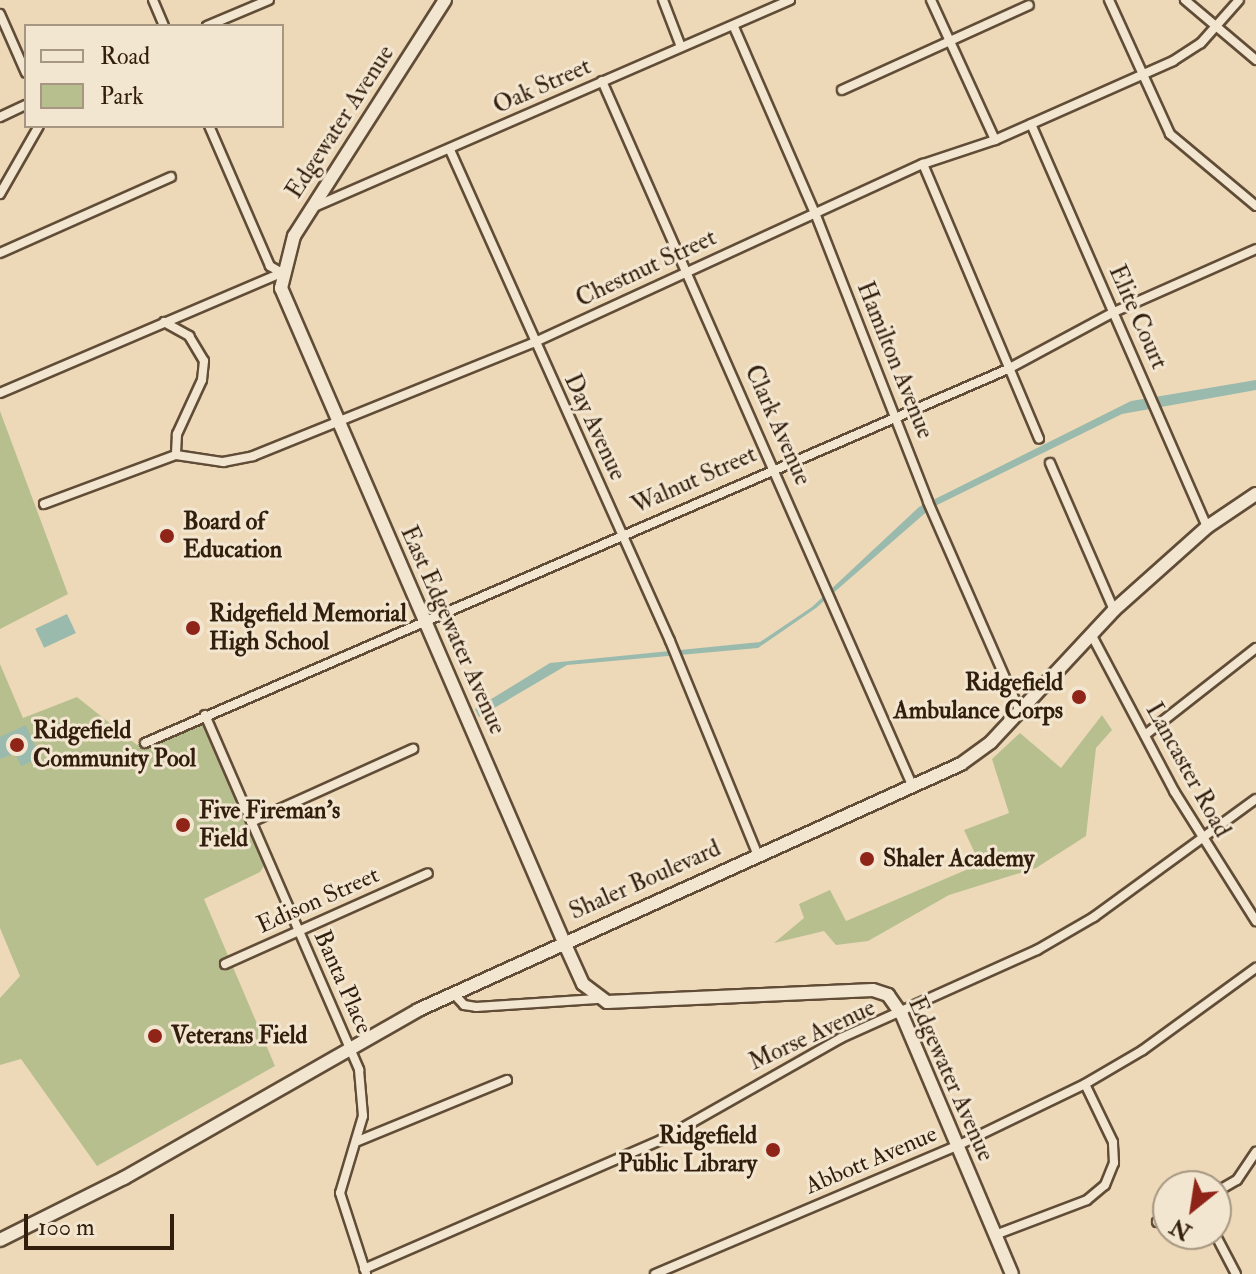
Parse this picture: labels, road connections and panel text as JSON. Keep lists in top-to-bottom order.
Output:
{
  "streets": {
    "street": [
      "Oak Street",
      "Edgewater Avenue",
      "Chestnut Street",
      "Elite Court",
      "Hamilton Avenue",
      "Clark Avenue",
      "Day Avenue",
      "Walnut Street",
      "East Edgewater Avenue",
      "Lancaster Road",
      "Shaler Boulevard",
      "Edison Street",
      "Banta Place",
      "Morse Avenue",
      "Abbott Avenue"
    ]
  },
  "crossings": [
    ["Oak Street", "Edgewater Avenue"],
    ["Oak Street", "Hamilton Avenue"],
    ["Oak Street", "Clark Avenue"],
    ["Oak Street", "Day Avenue"],
    ["Edgewater Avenue", "East Edgewater Avenue"],
    ["Edgewater Avenue", "Morse Avenue"],
    ["Edgewater Avenue", "Abbott Avenue"],
    ["Chestnut Street", "Elite Court"],
    ["Chestnut Street", "Hamilton Avenue"],
    ["Chestnut Street", "Clark Avenue"],
    ["Chestnut Street", "Day Avenue"],
    ["Chestnut Street", "East Edgewater Avenue"],
    ["Elite Court", "Walnut Street"],
    ["Elite Court", "Shaler Boulevard"],
    ["Hamilton Avenue", "Walnut Street"],
    ["Hamilton Avenue", "Shaler Boulevard"],
    ["Clark Avenue", "Walnut Street"],
    ["Clark Avenue", "Shaler Boulevard"],
    ["Day Avenue", "Walnut Street"],
    ["Day Avenue", "Shaler Boulevard"],
    ["Walnut Street", "East Edgewater Avenue"],
    ["Walnut Street", "Banta Place"],
    ["East Edgewater Avenue", "Shaler Boulevard"],
    ["Lancaster Road", "Shaler Boulevard"],
    ["Lancaster Road", "Morse Avenue"],
    ["Shaler Boulevard", "Banta Place"],
    ["Edison Street", "Banta Place"],
    ["Banta Place", "Morse Avenue"]
  ],
  "places": [
    "Board of Education",
    "Ridgefield Memorial High School",
    "Ridgefield Ambulance Corps",
    "Ridgefield Community Pool",
    "Five Fireman's Field",
    "Shaler Academy",
    "Veterans Field",
    "Ridgefield Public Library"
  ],
  "legend": ["Road", "Park"],
  "scale_bar": "100 m",
  "north": "bottom left"
}
